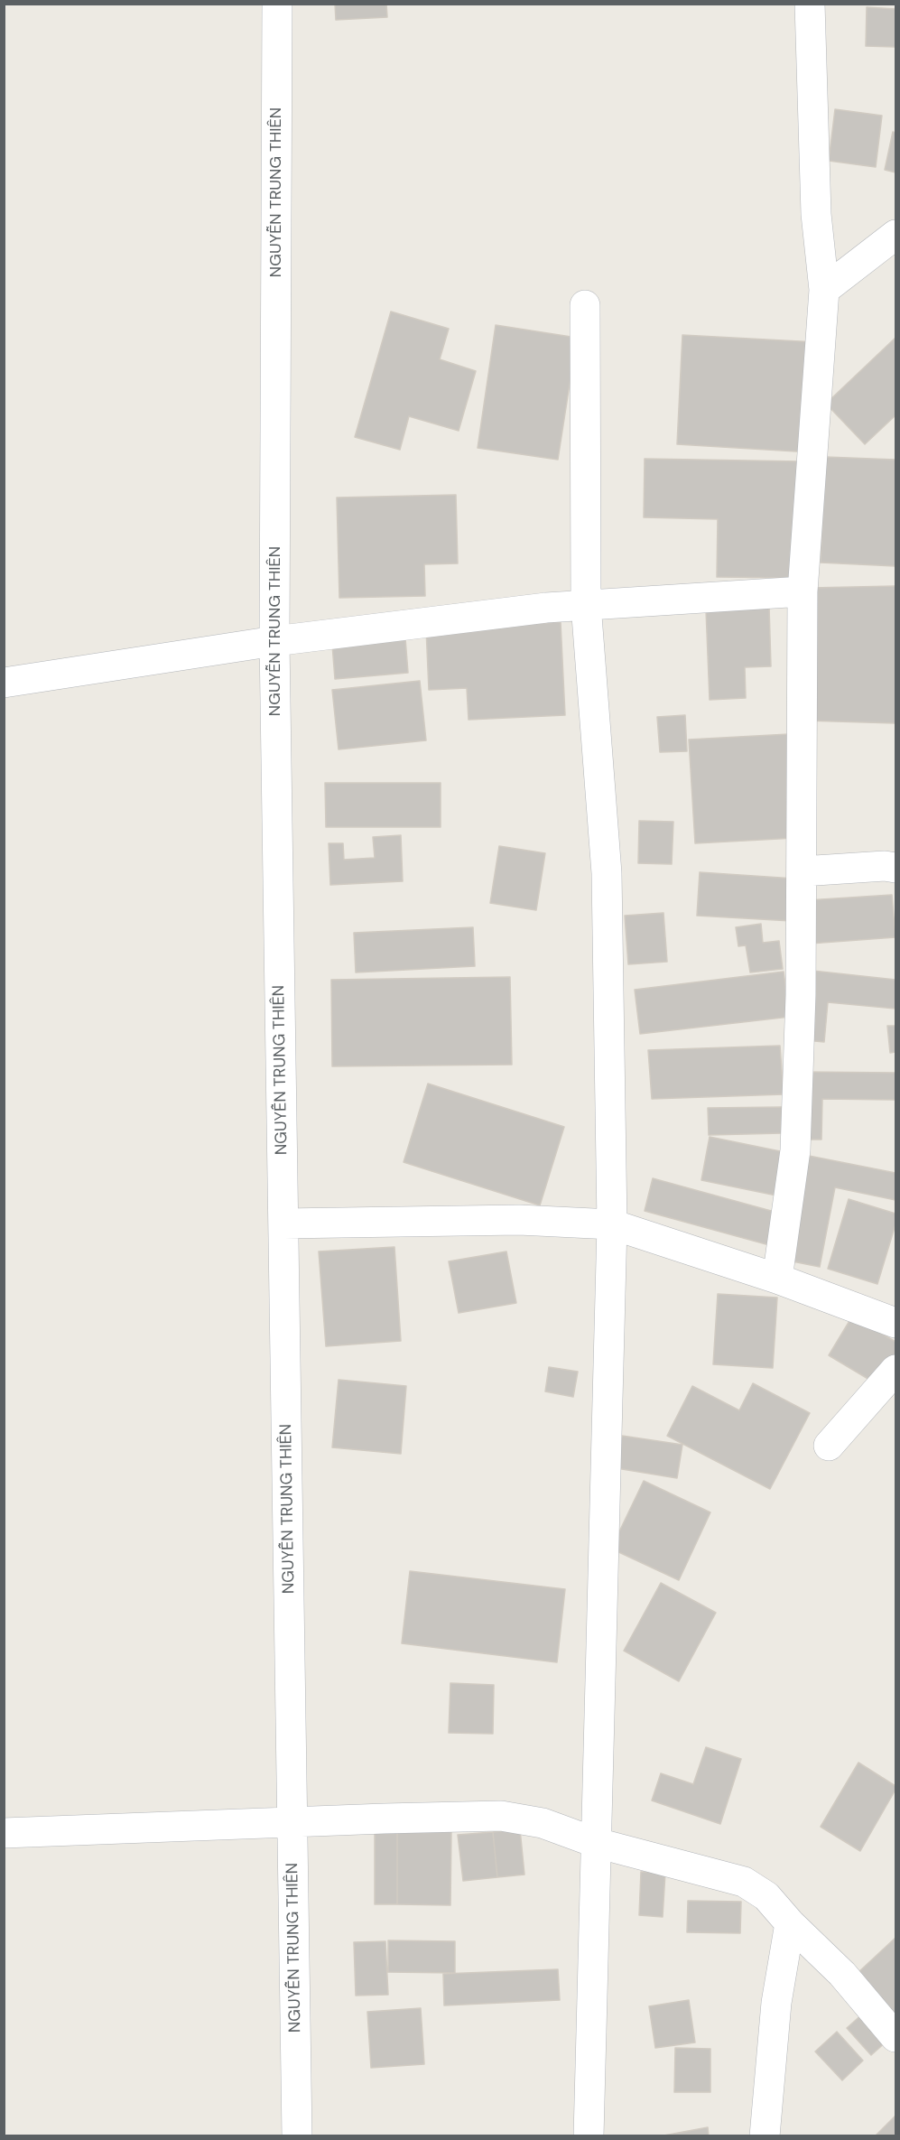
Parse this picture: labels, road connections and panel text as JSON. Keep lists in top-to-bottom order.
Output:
{
  "streets": {
    "street": ["NGUYỄN TRUNG THIÊN"]
  }
}
